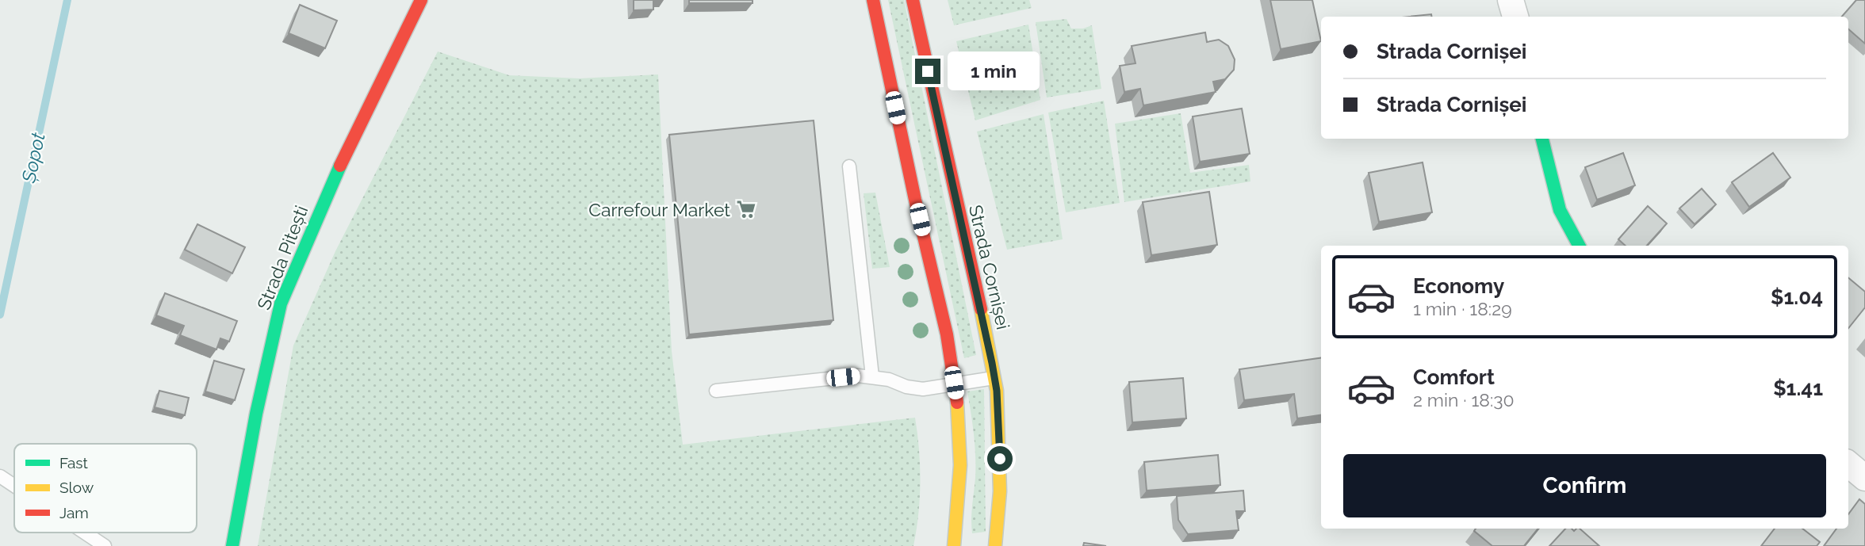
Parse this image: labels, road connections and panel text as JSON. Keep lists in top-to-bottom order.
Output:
{
  "streets": {
    "street": ["Strada Pitești", "Strada Cornișei"]
  },
  "water": ["Șopot"],
  "places": {
    "supermarket": ["Carrefour Market"]
  },
  "legend": ["Fast", "Slow", "Jam"],
  "page": {
    "banner": ["Strada Cornișei", "Strada Cornișei"],
    "bubble": "1 min",
    "list": [
      {
        "name": "Economy",
        "note": "1 min · 18:29",
        "value": "$1.04"
      },
      {
        "name": "Comfort",
        "note": "2 min · 18:30",
        "value": "$1.41"
      }
    ],
    "buttons": "Confirm"
  }
}
